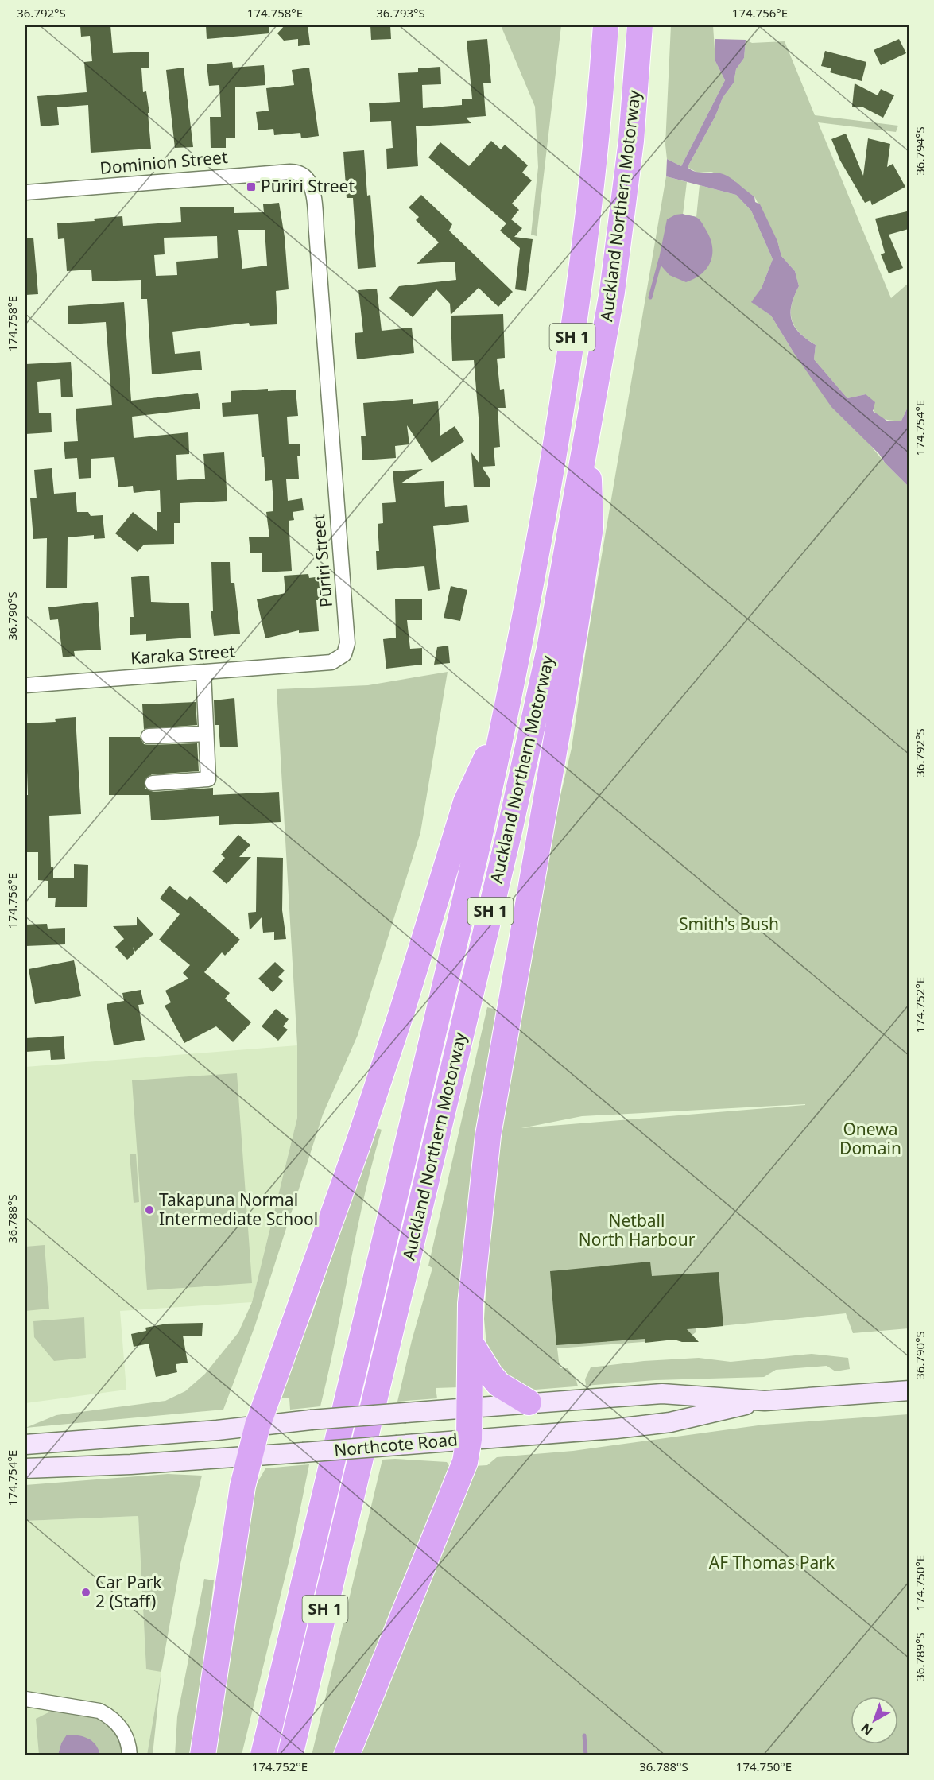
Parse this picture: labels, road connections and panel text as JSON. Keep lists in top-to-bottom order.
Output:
{
  "streets": {
    "highway": ["Auckland Northern Motorway", "SH 1"],
    "main road": ["Northcote Road"],
    "street": ["Dominion Street", "Pūriri Street", "Karaka Street"]
  },
  "crossings": [
    ["Dominion Street", "Pūriri Street"],
    ["Pūriri Street", "Karaka Street"]
  ],
  "parks": [
    "Smith's Bush",
    "Onewa Domain",
    "Netball North Harbour",
    "AF Thomas Park"
  ],
  "places": {
    "transit": ["Pūriri Street"],
    "other": ["Takapuna Normal Intermediate School", "Car Park 2 (Staff)"]
  },
  "north": "bottom left",
  "coordinates": [
    "36.792°S",
    "174.758°E",
    "36.793°S",
    "174.756°E",
    "36.794°S",
    "174.754°E",
    "36.790°S",
    "174.752°E",
    "36.788°S",
    "174.750°E",
    "36.789°S"
  ]
}
